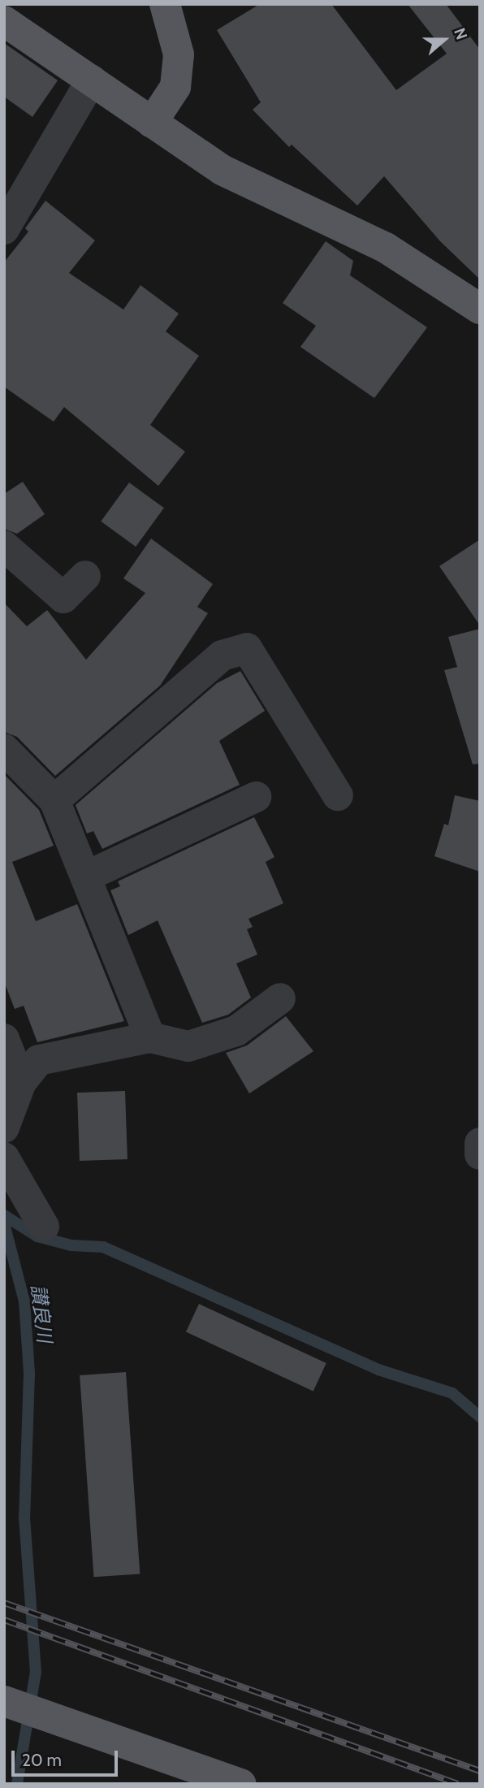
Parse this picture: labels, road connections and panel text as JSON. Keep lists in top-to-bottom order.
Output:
{
  "water": ["讃良川"],
  "scale_bar": "20 m",
  "north": "right"
}
